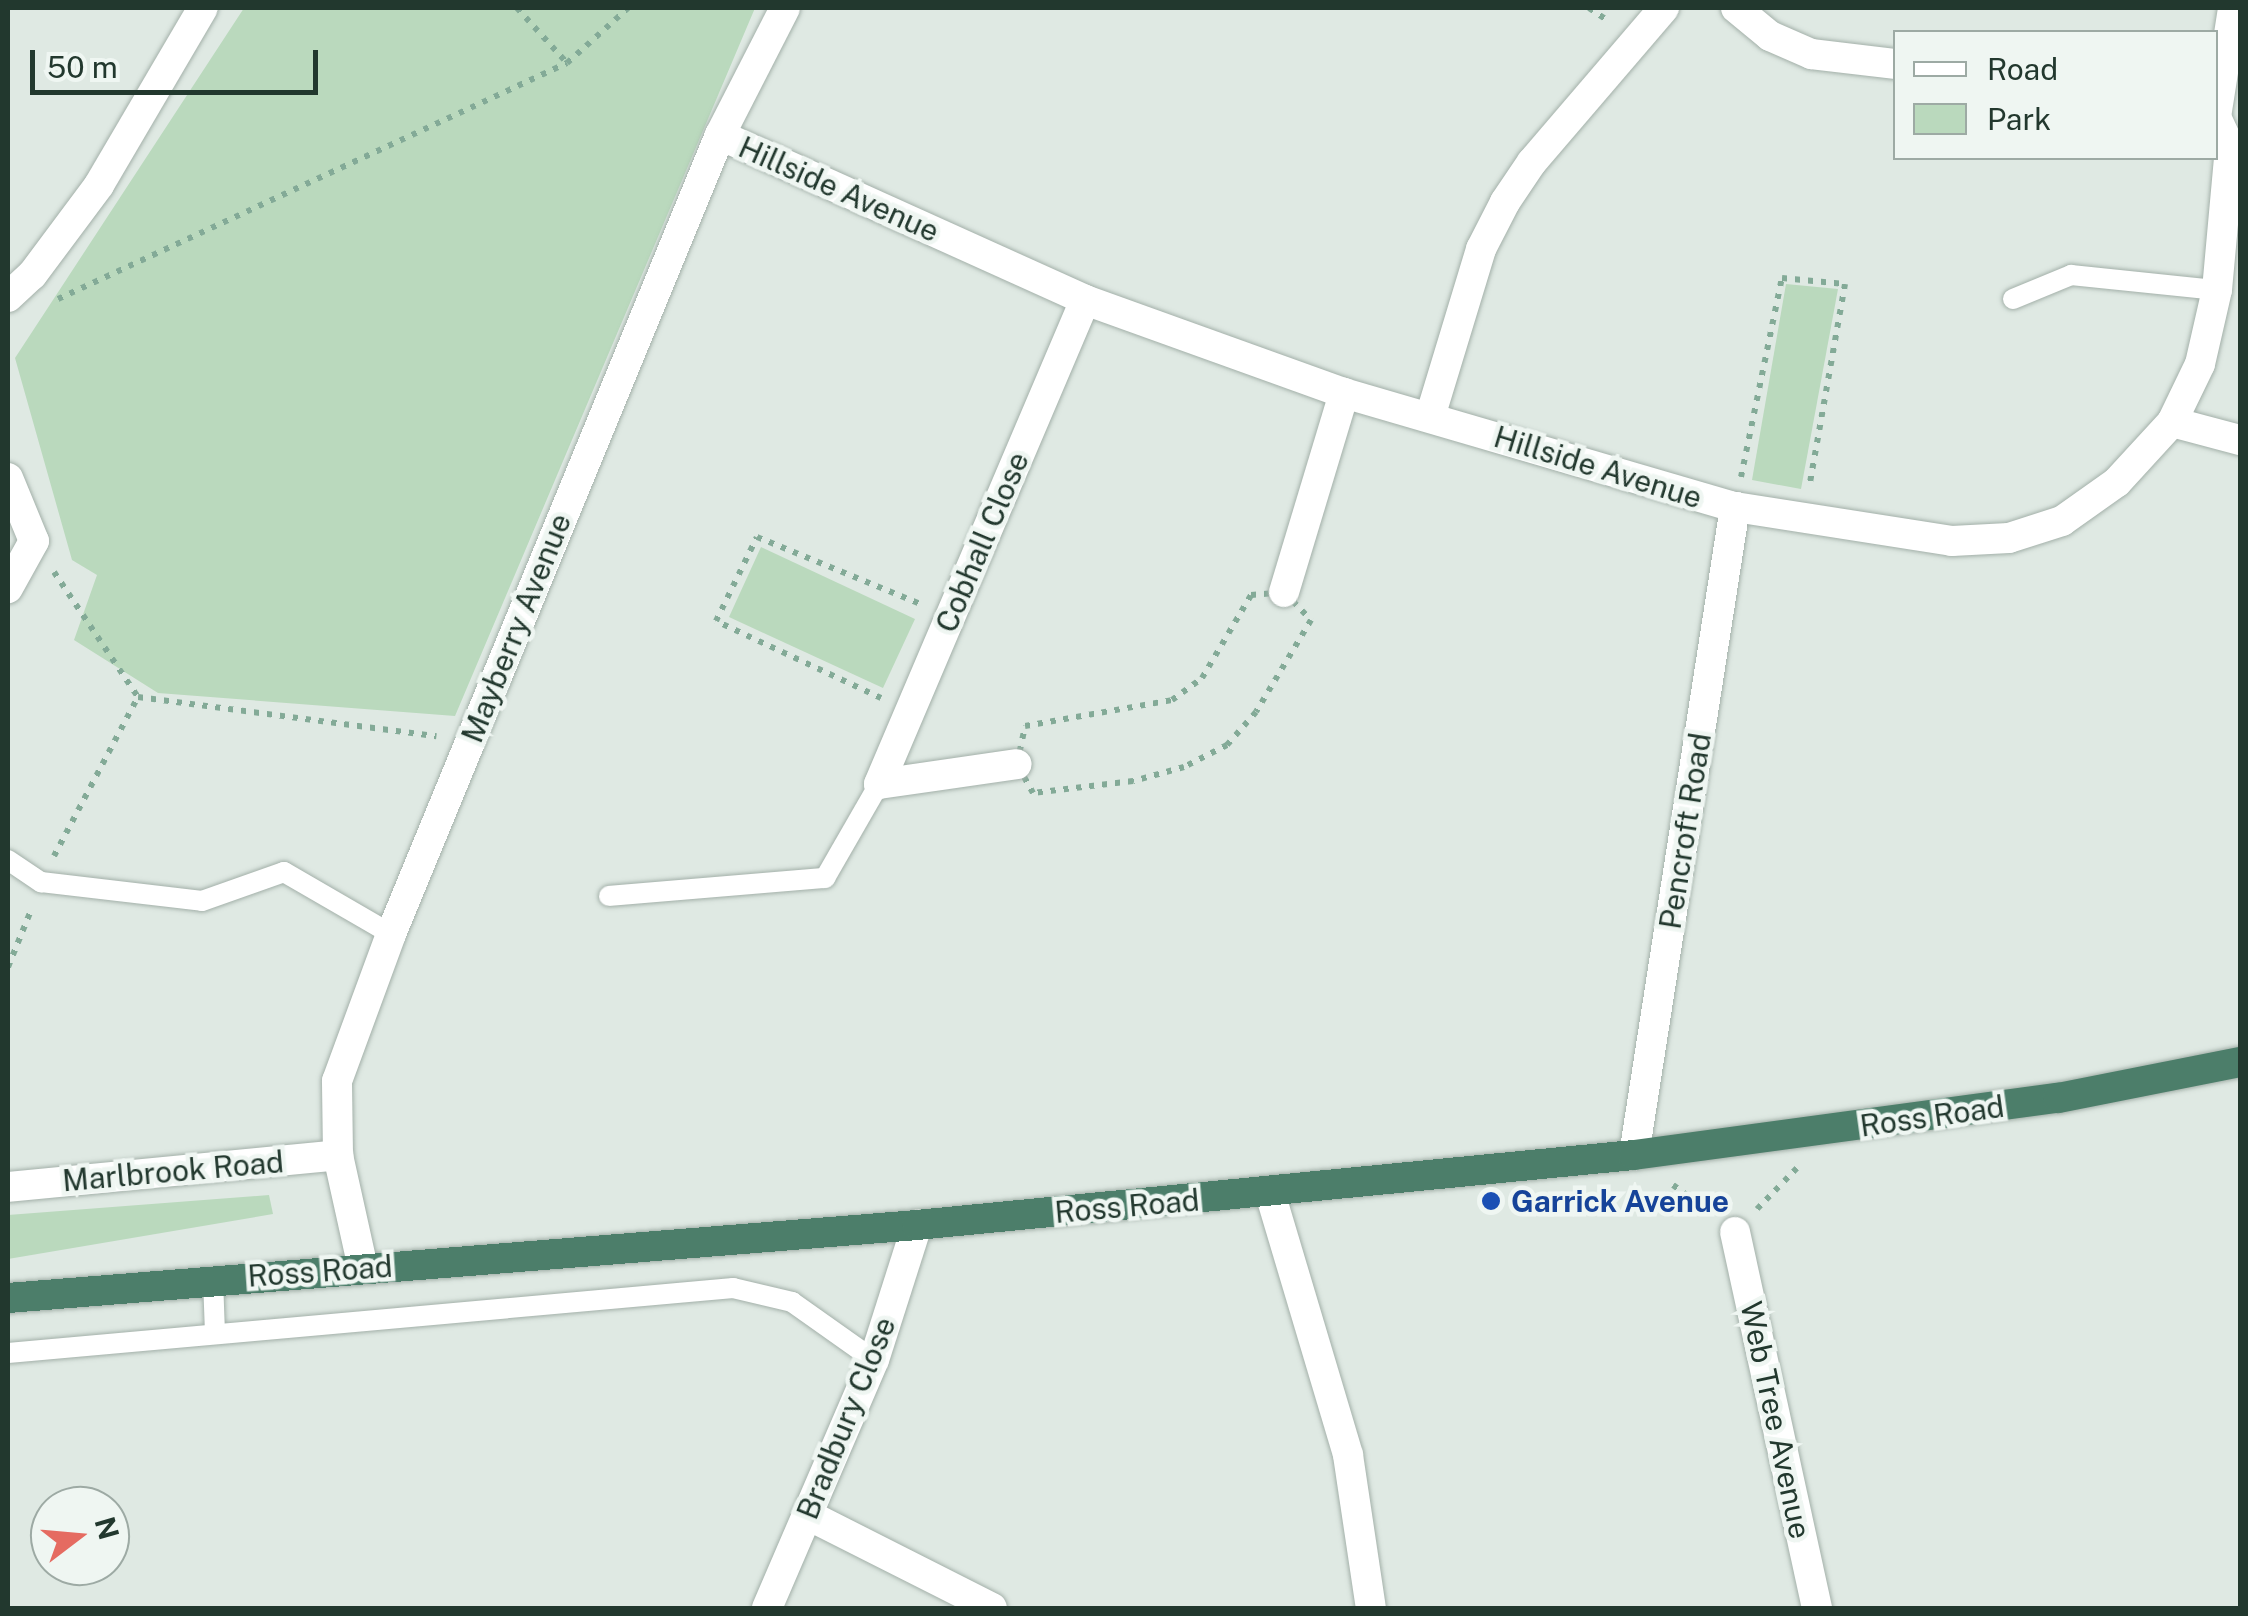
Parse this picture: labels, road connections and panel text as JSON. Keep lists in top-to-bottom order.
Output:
{
  "streets": {
    "highway": ["Ross Road"],
    "street": [
      "Hillside Avenue",
      "Cobhall Close",
      "Mayberry Avenue",
      "Pencroft Road",
      "Marlbrook Road",
      "Bradbury Close",
      "Web Tree Avenue"
    ]
  },
  "crossings": [
    ["Hillside Avenue", "Cobhall Close"],
    ["Hillside Avenue", "Mayberry Avenue"],
    ["Hillside Avenue", "Pencroft Road"],
    ["Mayberry Avenue", "Ross Road"],
    ["Mayberry Avenue", "Marlbrook Road"],
    ["Pencroft Road", "Ross Road"],
    ["Ross Road", "Bradbury Close"]
  ],
  "places": ["Garrick Avenue"],
  "legend": ["Road", "Park"],
  "scale_bar": "50 m",
  "north": "right"
}
